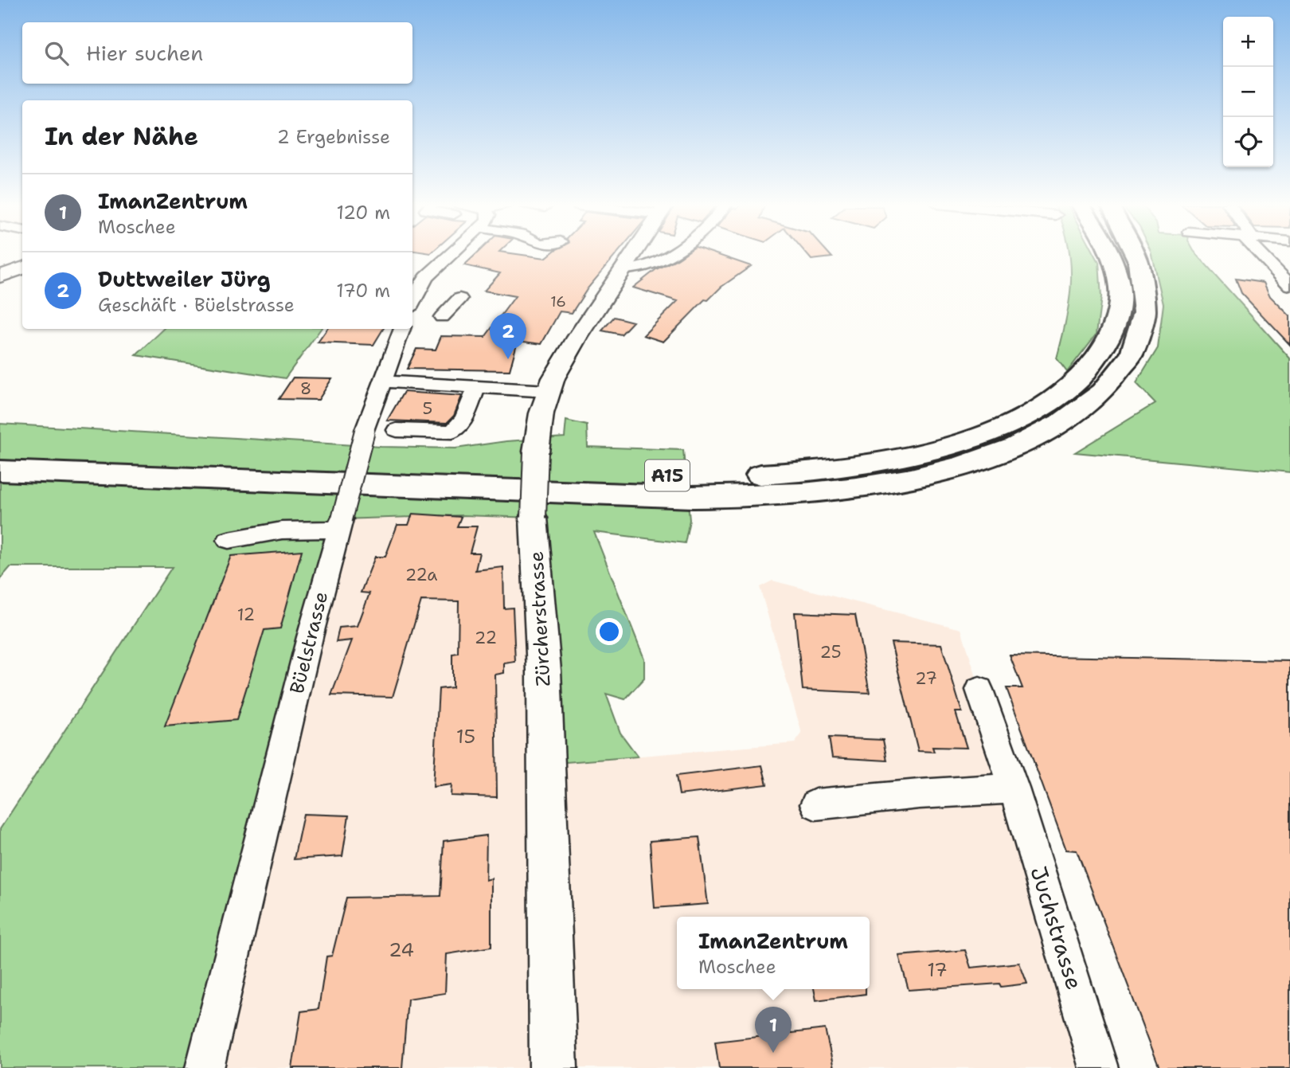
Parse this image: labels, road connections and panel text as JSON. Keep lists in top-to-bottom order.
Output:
{
  "streets": {
    "highway": ["A15"],
    "main road": ["Zürcherstrasse"],
    "street": ["Büelstrasse", "Juchstrasse"]
  },
  "house_numbers": [
    "16",
    "8",
    "5",
    "22a",
    "12",
    "22",
    "25",
    "27",
    "15",
    "24",
    "17"
  ],
  "page": {
    "map_buttons": ["+", "−"],
    "search": "Hier suchen",
    "heading": ["In der Nähe", "2 Ergebnisse"],
    "list": [
      {
        "mark": "1",
        "name": "ImanZentrum",
        "note": "Moschee",
        "value": "120 m"
      },
      {
        "mark": "2",
        "name": "Duttweiler Jürg",
        "note": "Geschäft · Büelstrasse",
        "value": "170 m"
      }
    ],
    "pins": ["2", "1"],
    "popup": ["ImanZentrum", "Moschee"]
  }
}
